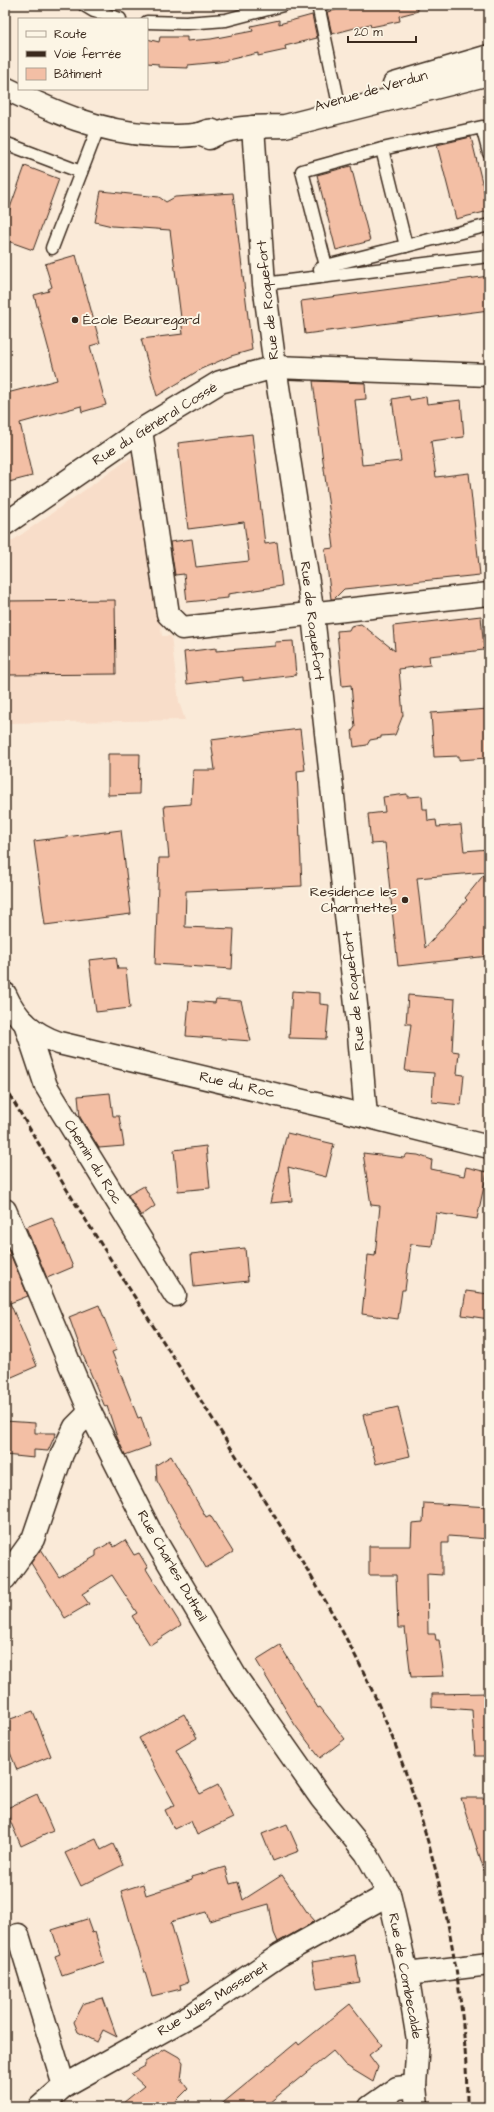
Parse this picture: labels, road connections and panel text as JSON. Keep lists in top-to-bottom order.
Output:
{
  "streets": {
    "street": [
      "Avenue de Verdun",
      "Rue de Roquefort",
      "Rue du Général Cossé",
      "Rue du Roc",
      "Chemin du Roc",
      "Rue Charles Dutheil",
      "Rue de Combecalde",
      "Rue Jules Massenet"
    ]
  },
  "crossings": [
    ["Avenue de Verdun", "Rue de Roquefort"],
    ["Rue de Roquefort", "Rue du Général Cossé"],
    ["Rue de Roquefort", "Rue du Roc"],
    ["Rue du Roc", "Chemin du Roc"],
    ["Rue Charles Dutheil", "Rue de Combecalde"],
    ["Rue Charles Dutheil", "Rue Jules Massenet"],
    ["Rue de Combecalde", "Rue Jules Massenet"]
  ],
  "places": ["École Beauregard", "Residence les Charmettes"],
  "legend": ["Route", "Voie ferrée", "Bâtiment"],
  "scale_bar": "20 m"
}
